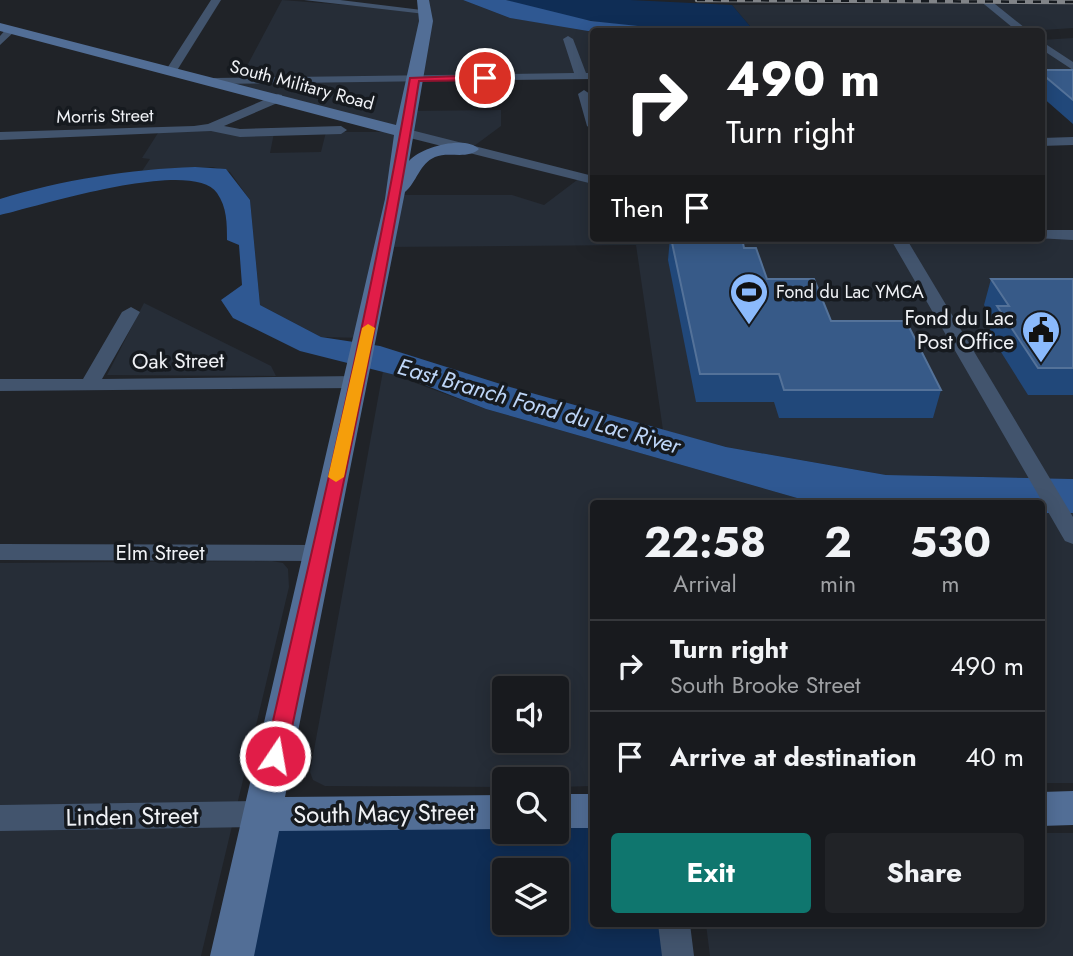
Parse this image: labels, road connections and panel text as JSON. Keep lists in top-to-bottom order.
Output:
{
  "streets": {
    "main road": ["South Military Road", "South Macy Street"],
    "street": [
      "Morris Street",
      "Oak Street",
      "Elm Street",
      "Linden Street"
    ]
  },
  "crossings": [
    ["South Military Road", "Morris Street"],
    ["South Macy Street", "Linden Street"]
  ],
  "water": ["East Branch Fond du Lac River"],
  "places": {
    "sports": ["Fond du Lac YMCA"],
    "public building": ["Fond du Lac Post Office"]
  },
  "page": {
    "turn": ["490 m", "Turn right"],
    "then": "Then",
    "eta": [
      "22:58",
      "Arrival",
      "2",
      "min",
      "530",
      "m"
    ],
    "list": [
      {
        "name": "Turn right",
        "note": "South Brooke Street",
        "value": "490 m"
      },
      {
        "name": "Arrive at destination",
        "value": "40 m"
      }
    ],
    "buttons": ["Exit", "Share"]
  }
}
